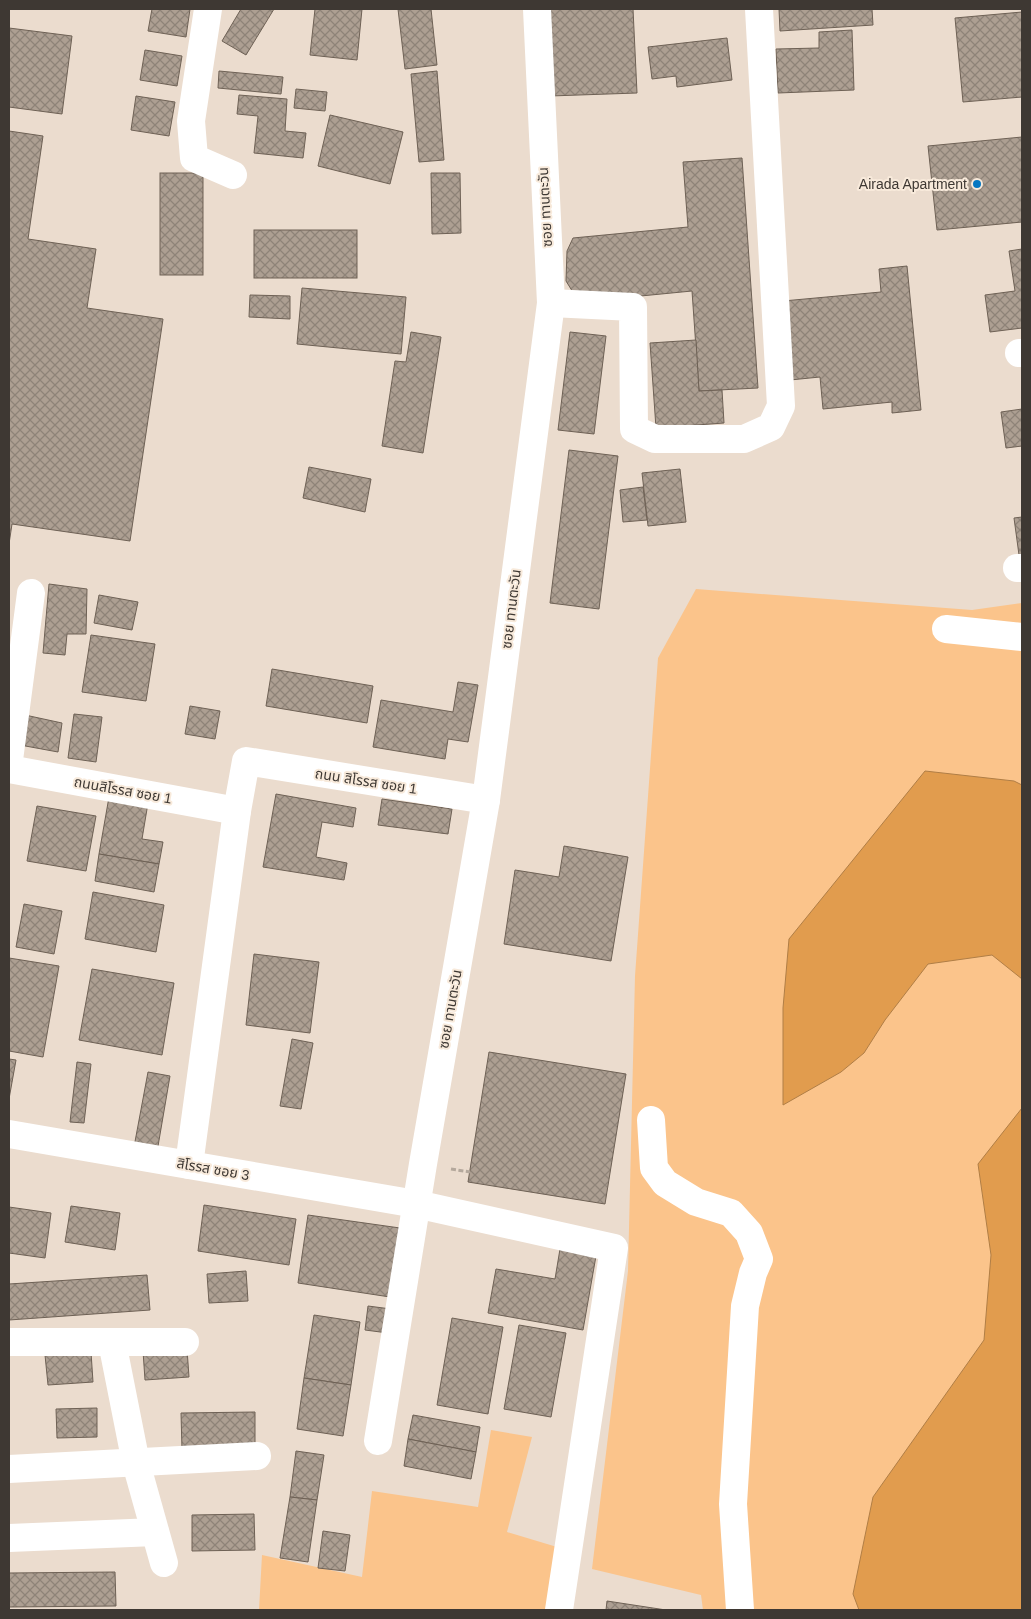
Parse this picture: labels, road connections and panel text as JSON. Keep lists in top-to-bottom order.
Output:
{
  "streets": {
    "street": [
      "ซอย ทานตะวัน",
      "ถนน สิโรรส ซอย 1",
      "ถนนสิโรรส ซอย 1",
      "สิโรรส ซอย 3"
    ]
  },
  "crossings": [
    ["ซอย ทานตะวัน", "ถนน สิโรรส ซอย 1"],
    ["ซอย ทานตะวัน", "สิโรรส ซอย 3"],
    ["ถนน สิโรรส ซอย 1", "ถนนสิโรรส ซอย 1"]
  ],
  "places": ["Airada Apartment"]
}
